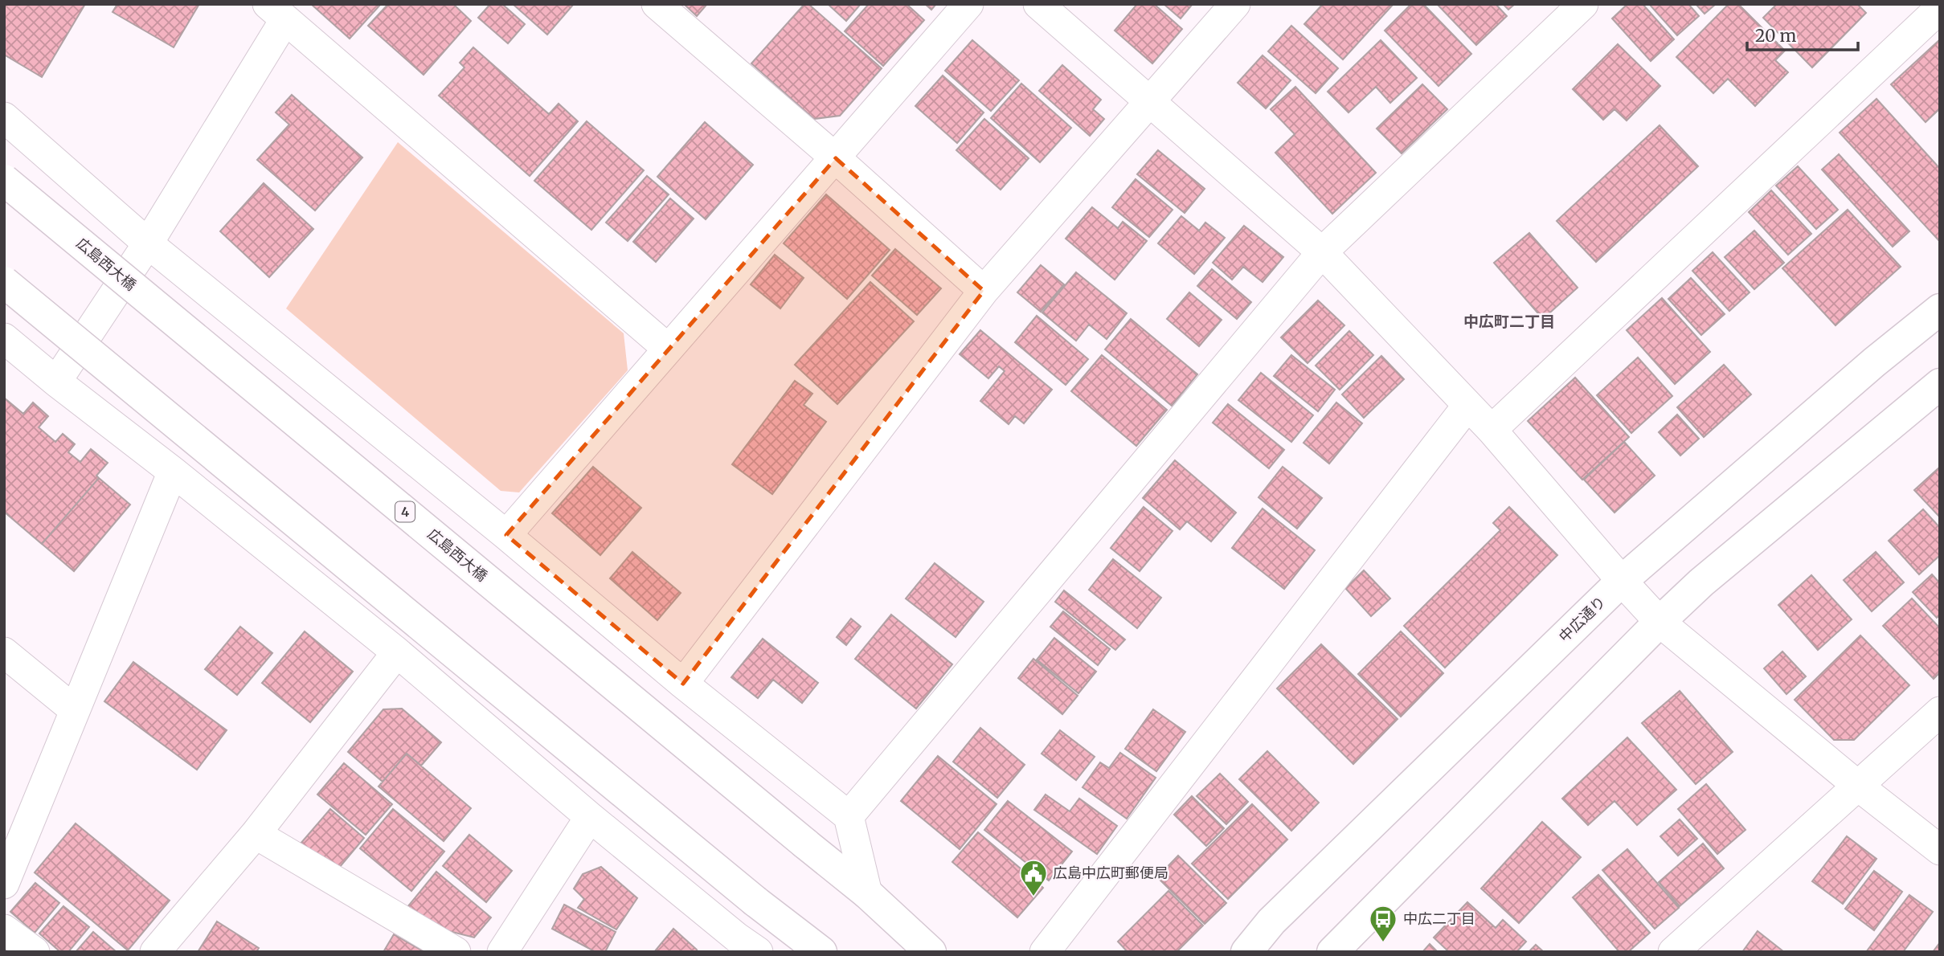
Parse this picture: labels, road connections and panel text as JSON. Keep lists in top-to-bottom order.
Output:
{
  "streets": {
    "main road": ["広島西大橋", "4", "中広通り"]
  },
  "districts": ["中広町二丁目"],
  "places": {
    "public building": ["広島中広町郵便局"],
    "bus stop": ["中広二丁目"]
  },
  "scale_bar": "20 m"
}
